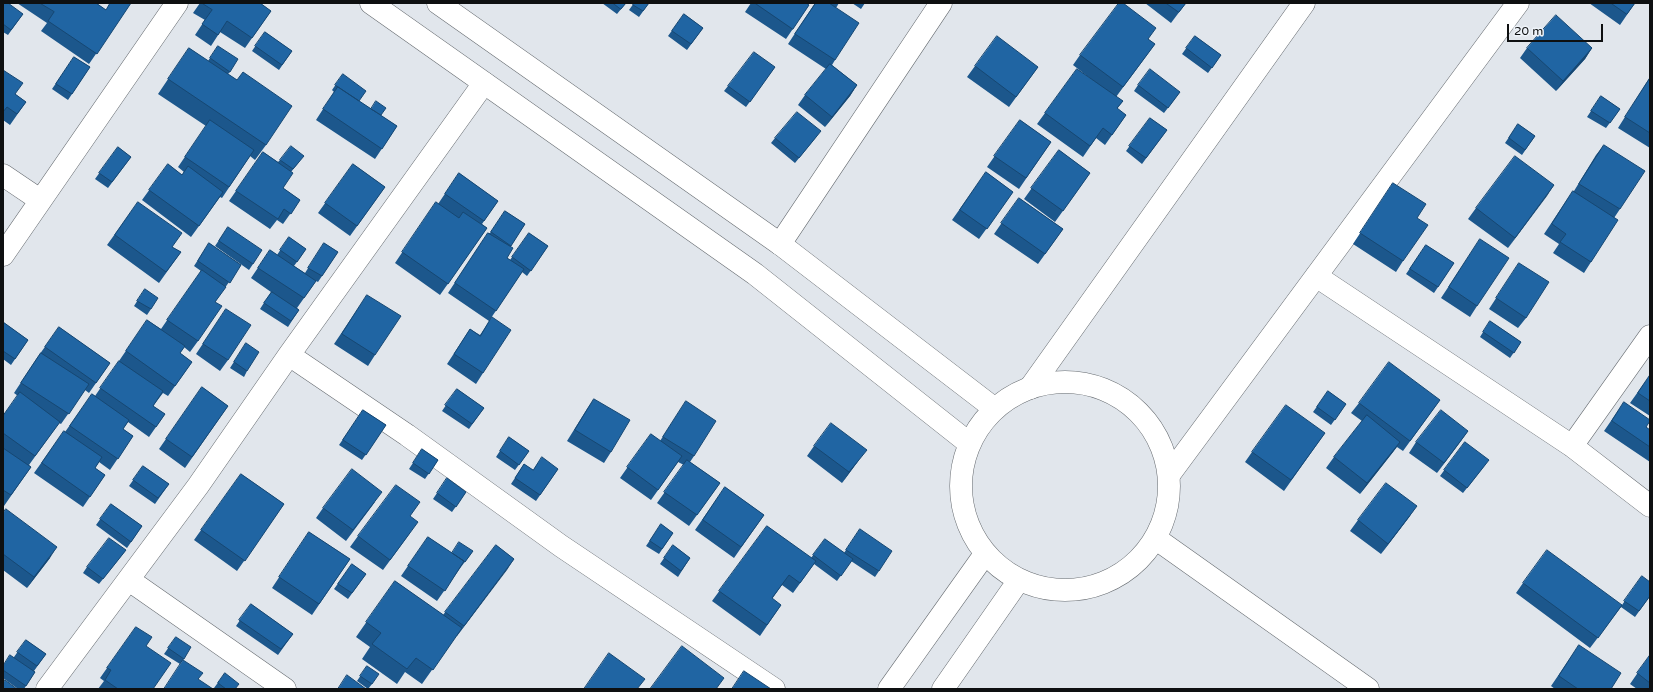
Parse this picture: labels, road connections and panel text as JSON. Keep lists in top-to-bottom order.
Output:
{
  "scale_bar": "20 m"
}
